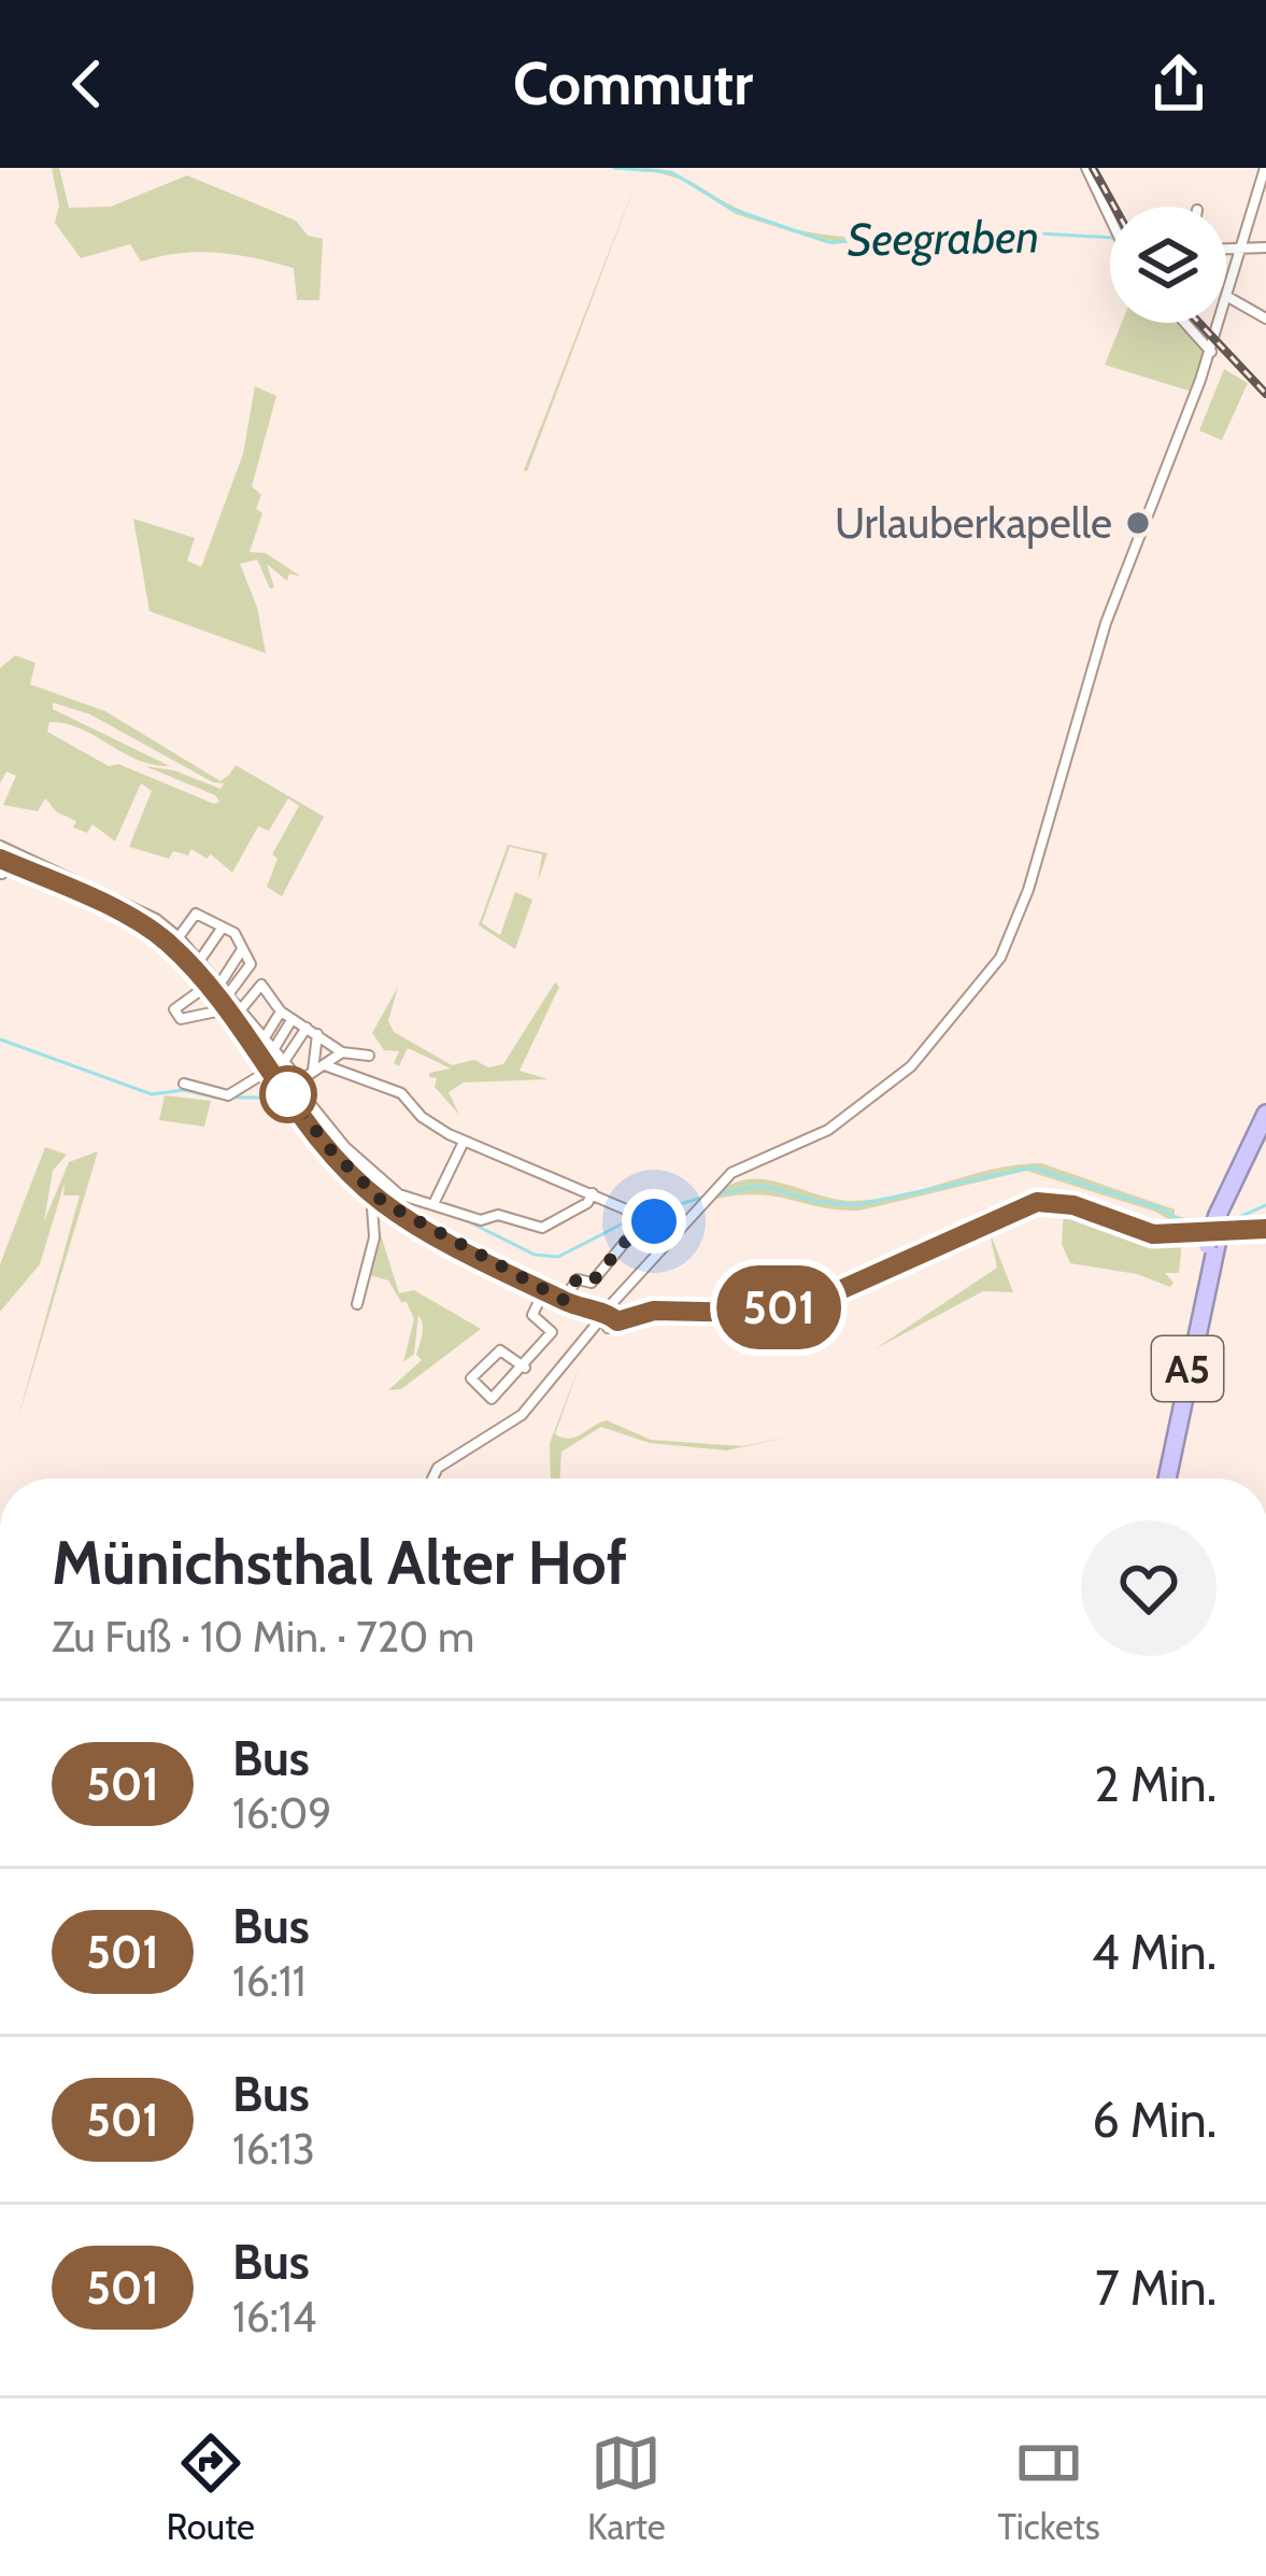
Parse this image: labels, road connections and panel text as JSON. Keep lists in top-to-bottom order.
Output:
{
  "streets": {
    "highway": ["A5"]
  },
  "water": ["Seegraben"],
  "places": ["Urlauberkapelle"],
  "lines": ["bus line 501"],
  "page": {
    "header": "Commutr",
    "on_map": "501",
    "heading": ["Münichsthal Alter Hof", "Zu Fuß · 10 Min. · 720 m"],
    "list": [
      {
        "mark": "501",
        "name": "Bus",
        "note": "16:09",
        "value": "2 Min."
      },
      {
        "mark": "501",
        "name": "Bus",
        "note": "16:11",
        "value": "4 Min."
      },
      {
        "mark": "501",
        "name": "Bus",
        "note": "16:13",
        "value": "6 Min."
      },
      {
        "mark": "501",
        "name": "Bus",
        "note": "16:14",
        "value": "7 Min."
      }
    ],
    "tabs": ["Route", "Karte", "Tickets"]
  }
}
